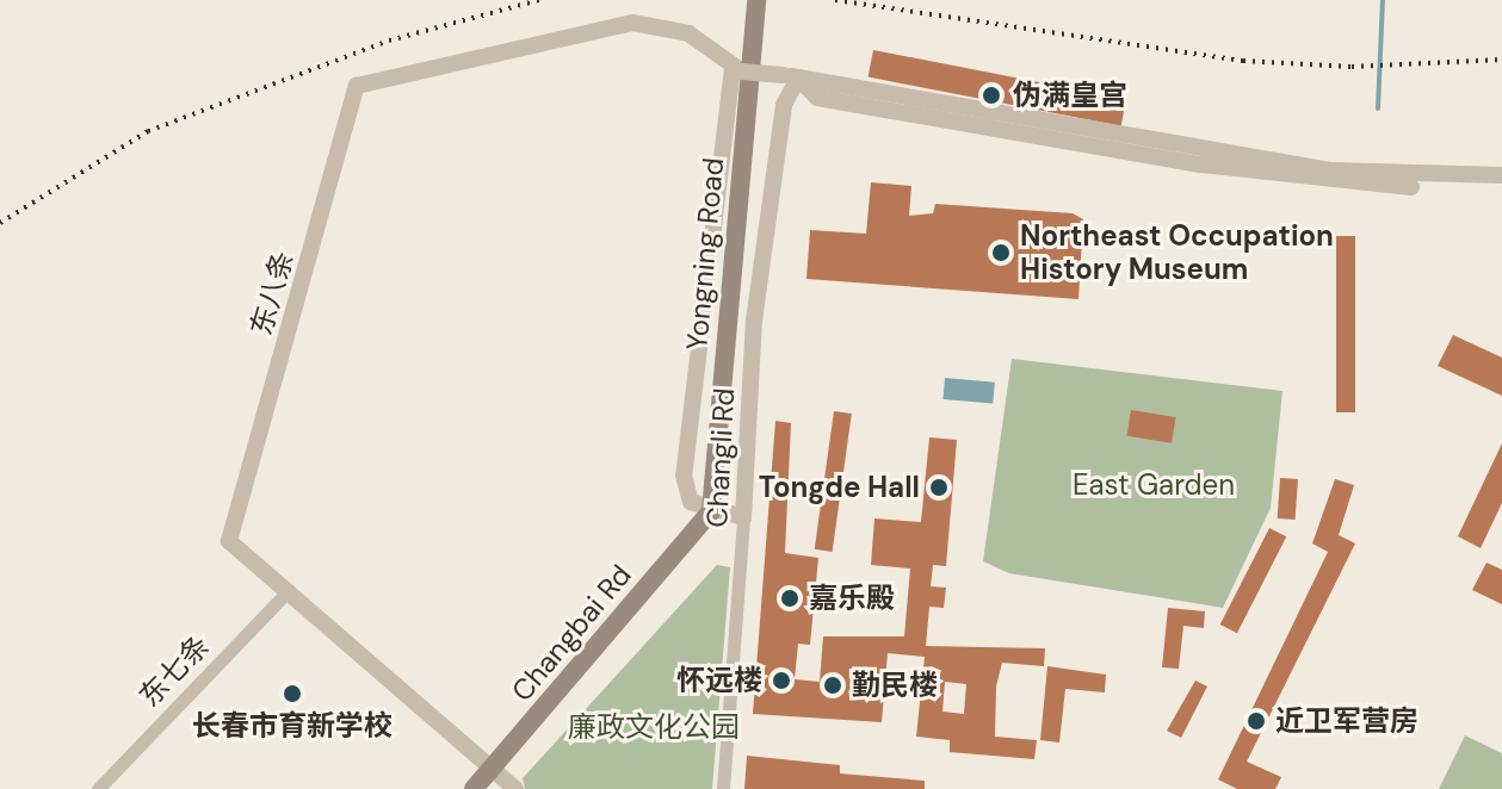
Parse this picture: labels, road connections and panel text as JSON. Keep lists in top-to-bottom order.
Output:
{
  "streets": {
    "main road": ["Yongning Road", "Changbai Rd"],
    "street": ["东八条", "Changli Rd", "东七条"]
  },
  "crossings": [
    ["Yongning Road", "Changbai Rd"],
    ["东八条", "Changbai Rd"],
    ["东八条", "东七条"]
  ],
  "parks": ["East Garden", "廉政文化公园"],
  "places": [
    "伪满皇宫",
    "Northeast Occupation History Museum",
    "Tongde Hall",
    "嘉乐殿",
    "怀远楼",
    "勤民楼",
    "长春市育新学校",
    "近卫军营房"
  ]
}
